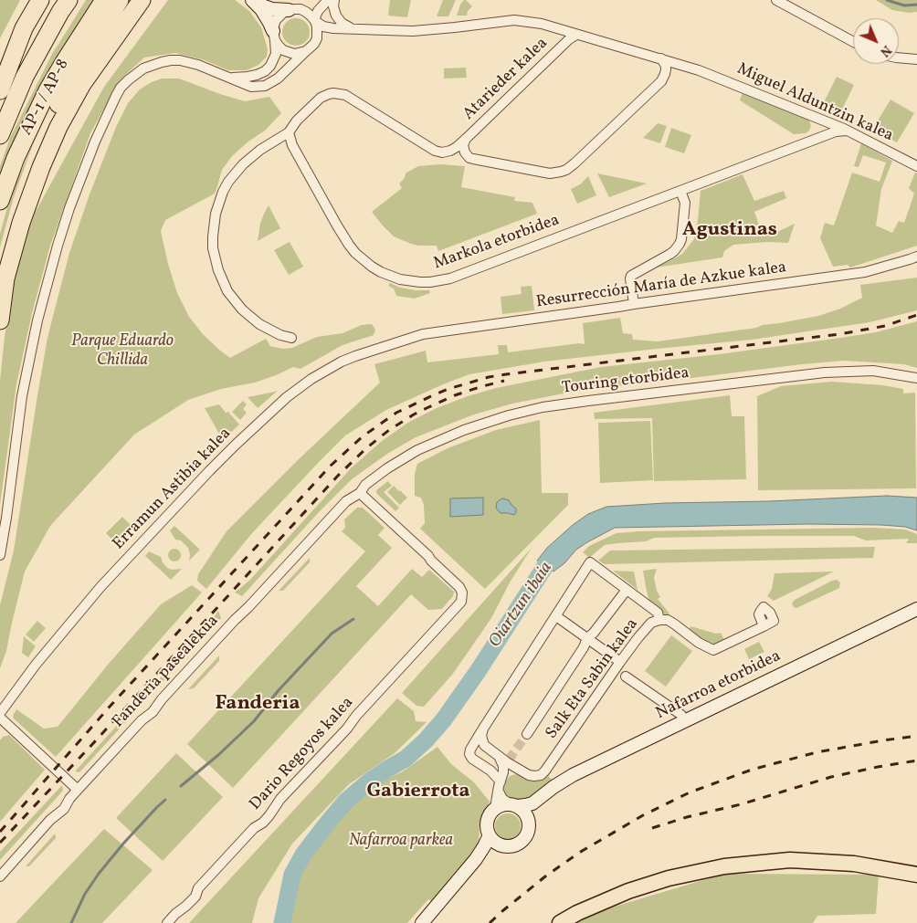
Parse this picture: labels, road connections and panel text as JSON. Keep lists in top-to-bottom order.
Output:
{
  "streets": {
    "highway": ["AP-1 / AP-8"],
    "main road": ["Nafarroa etorbidea"],
    "street": [
      "Atarieder kalea",
      "Miguel Alduntzin kalea",
      "Markola etorbidea",
      "Resurrección María de Azkue kalea",
      "Touring etorbidea",
      "Erramun Astibia kalea",
      "Fanderia pasealekua",
      "Salk Eta Sabin kalea",
      "Dario Regoyos kalea"
    ]
  },
  "crossings": [
    ["Atarieder kalea", "Miguel Alduntzin kalea"],
    ["Atarieder kalea", "Markola etorbidea"],
    ["Miguel Alduntzin kalea", "Markola etorbidea"],
    ["Resurrección María de Azkue kalea", "Erramun Astibia kalea"],
    ["Touring etorbidea", "Fanderia pasealekua"],
    ["Touring etorbidea", "Dario Regoyos kalea"],
    ["Fanderia pasealekua", "Dario Regoyos kalea"]
  ],
  "districts": ["Agustinas", "Fanderia", "Gabierrota"],
  "water": ["Oiartzun ibaia"],
  "parks": ["Parque Eduardo Chillida", "Nafarroa parkea"],
  "north": "bottom right"
}
